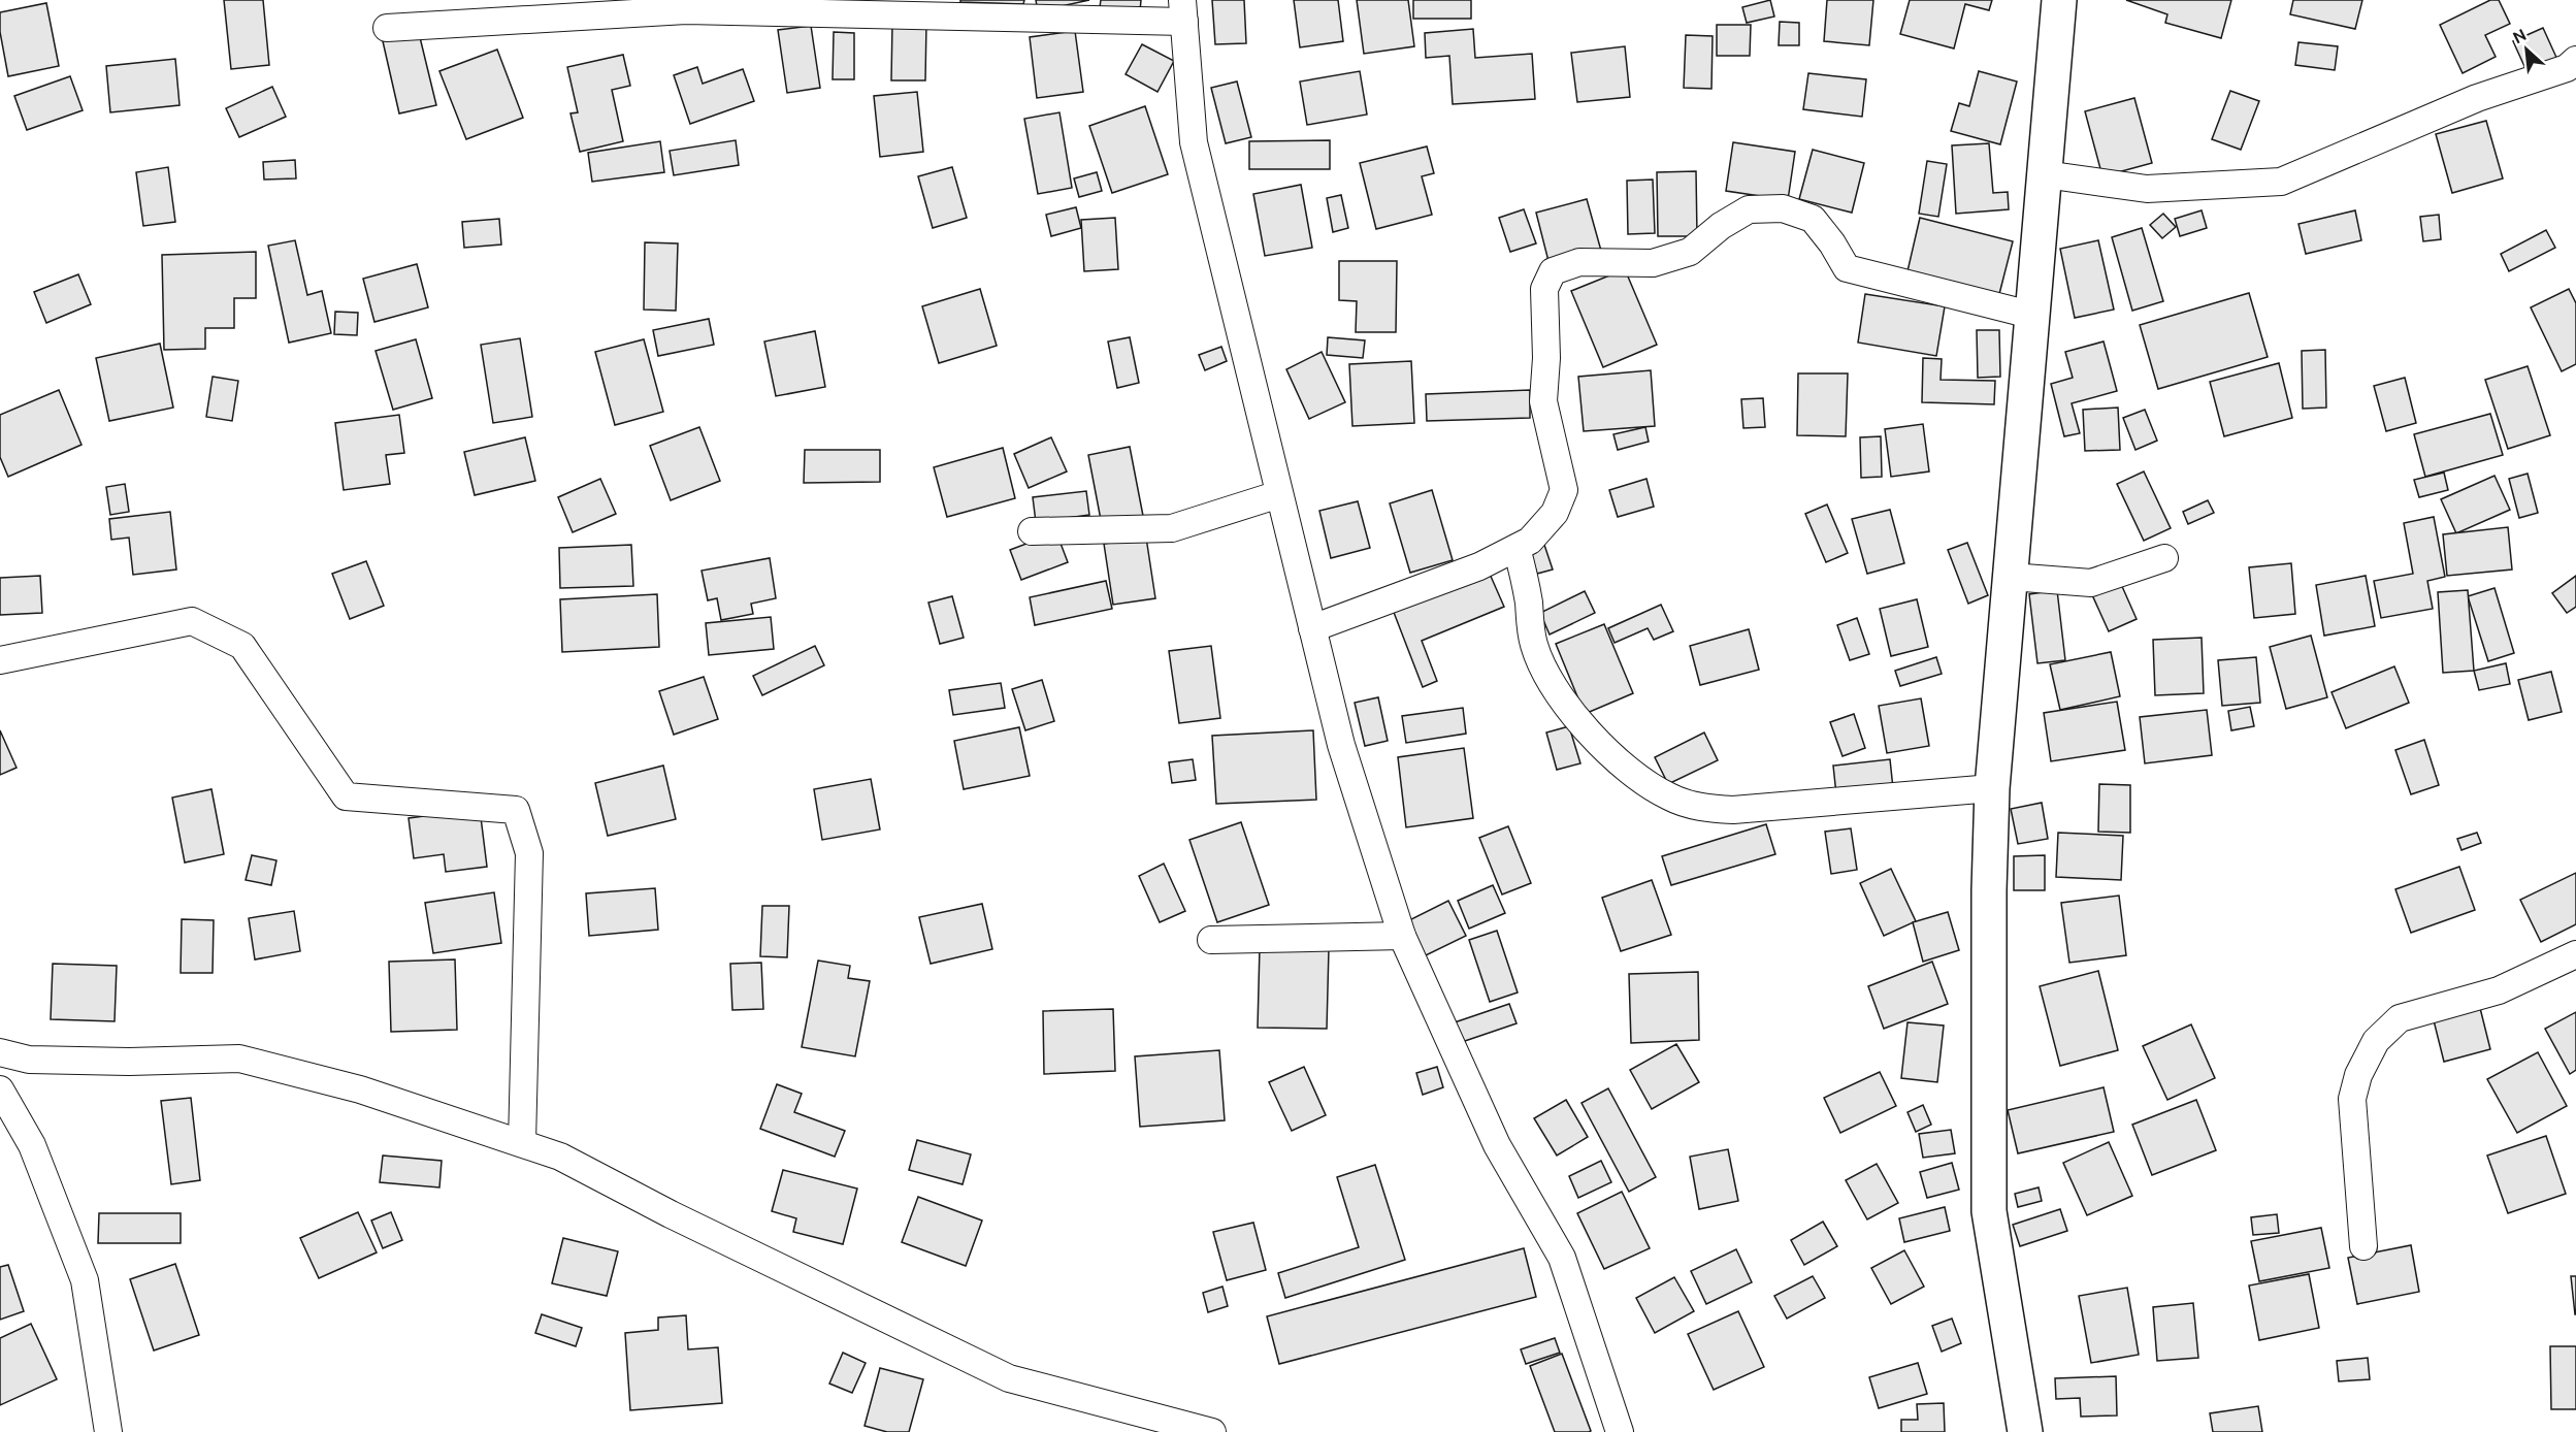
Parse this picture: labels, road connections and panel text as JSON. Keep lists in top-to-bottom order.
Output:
{
  "north": "top left"
}
